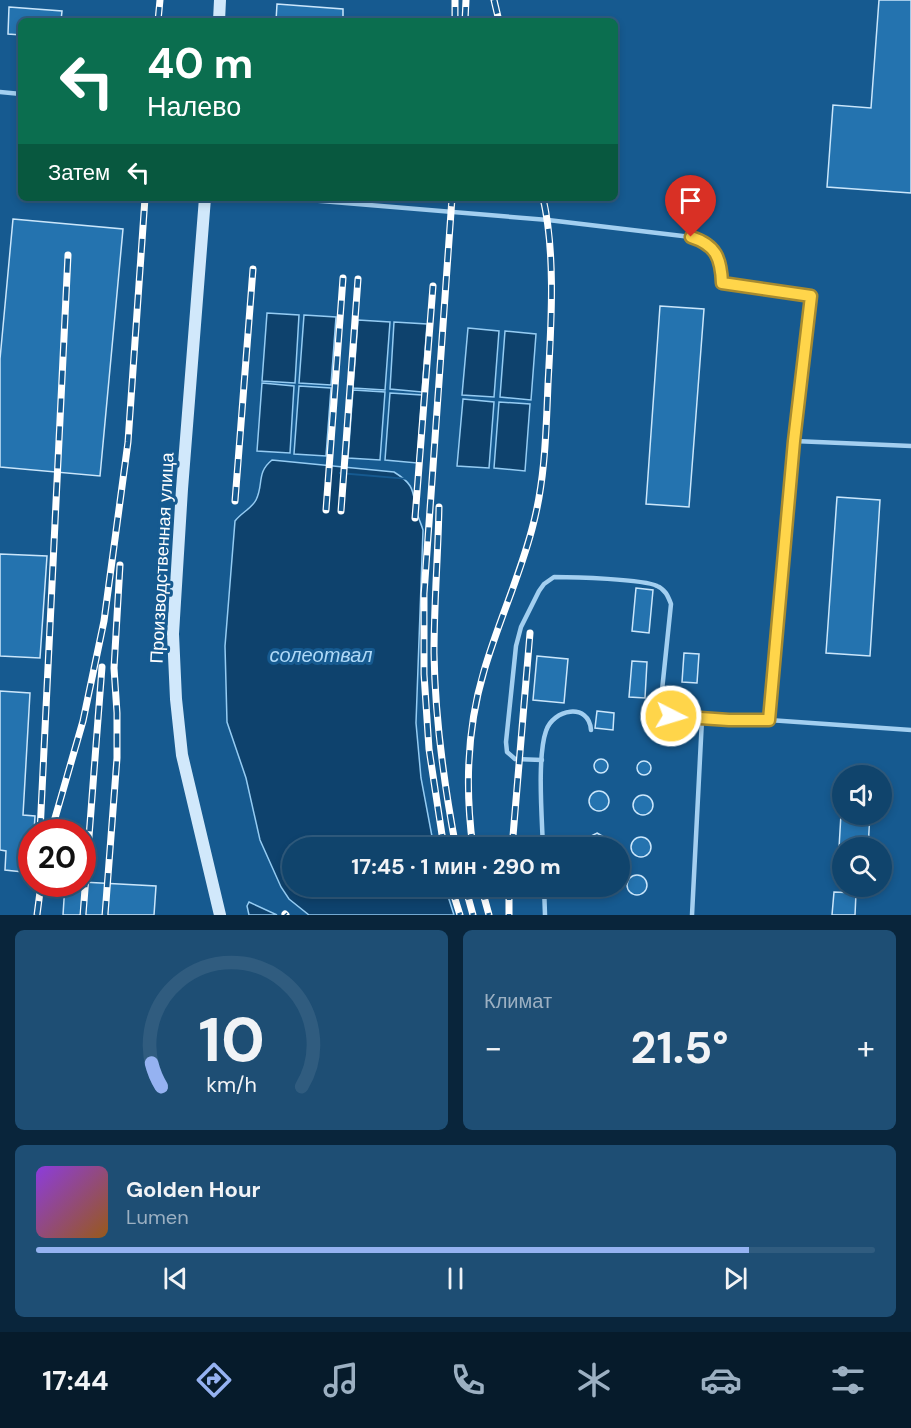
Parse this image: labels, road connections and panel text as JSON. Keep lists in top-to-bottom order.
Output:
{
  "streets": {
    "main road": ["Производственная улица"]
  },
  "water": ["солеотвал"],
  "page": {
    "turn": ["40 m", "Налево"],
    "then": "Затем",
    "limit": "20",
    "trip": "17:45 · 1 мин · 290 m",
    "tile": "Климат",
    "heat": ["−", "21.5°", "+"],
    "song": ["Golden Hour", "Lumen"],
    "tabs": "17:44",
    "gauge": ["10", "km/h"]
  }
}
